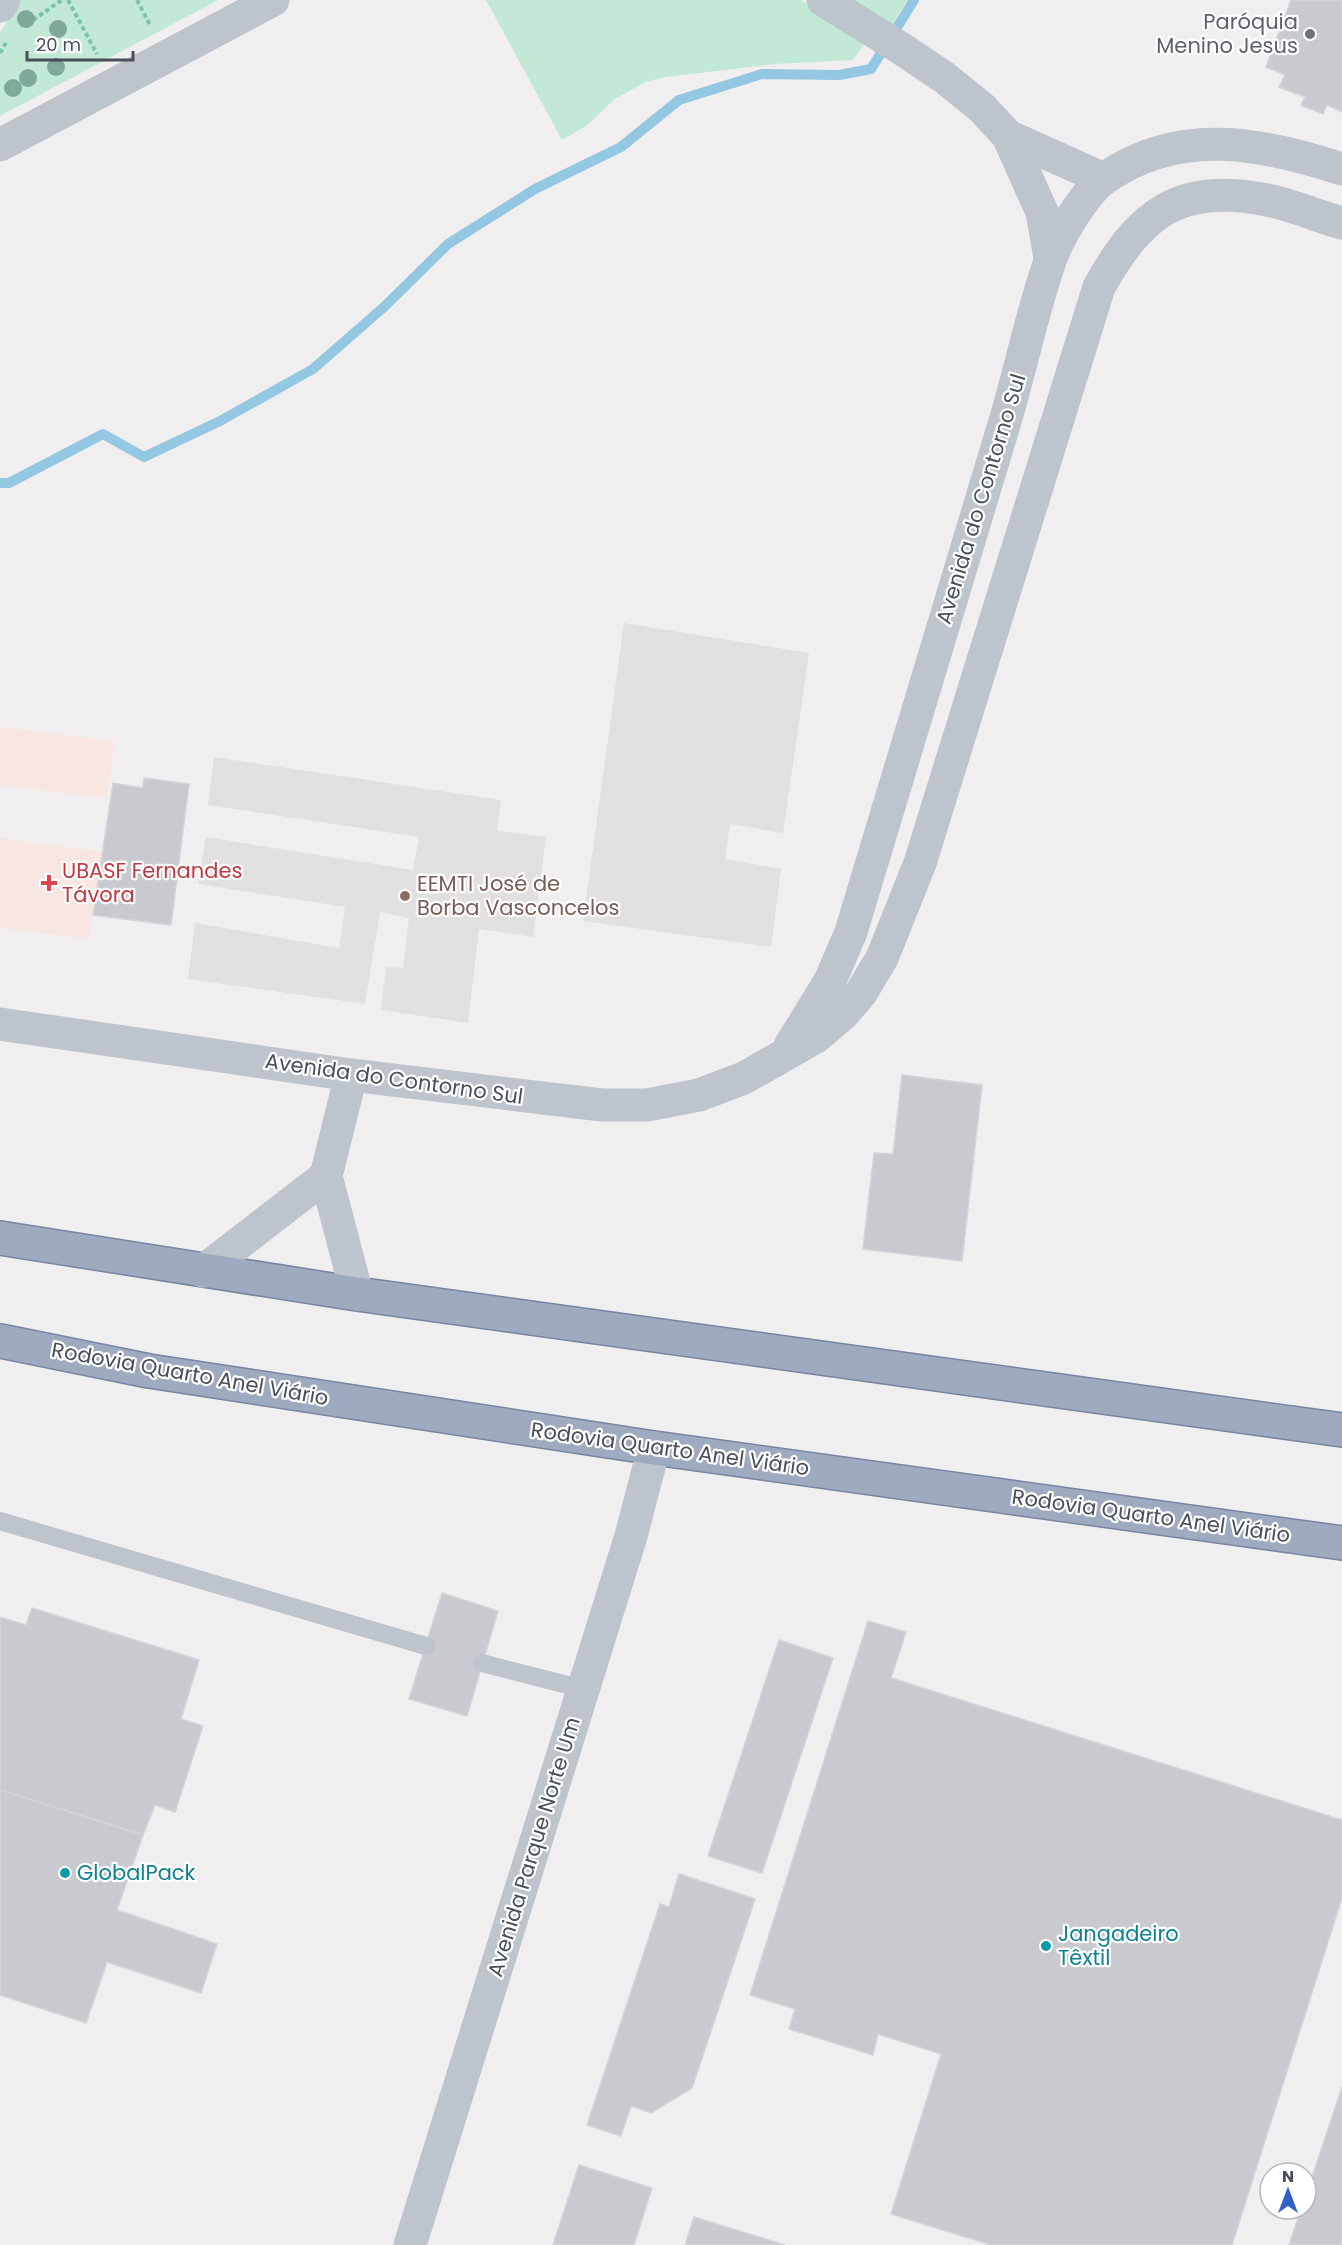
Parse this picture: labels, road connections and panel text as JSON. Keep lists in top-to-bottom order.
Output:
{
  "streets": {
    "highway": ["Rodovia Quarto Anel Viário"],
    "street": ["Avenida do Contorno Sul", "Avenida Parque Norte Um"]
  },
  "crossings": [
    ["Rodovia Quarto Anel Viário", "Avenida Parque Norte Um"]
  ],
  "places": {
    "other": [
      "Paróquia Menino Jesus",
      "EEMTI José de Borba Vasconcelos",
      "GlobalPack",
      "Jangadeiro Têxtil"
    ],
    "health": ["UBASF Fernandes Távora"]
  },
  "scale_bar": "20 m",
  "north": "top"
}
